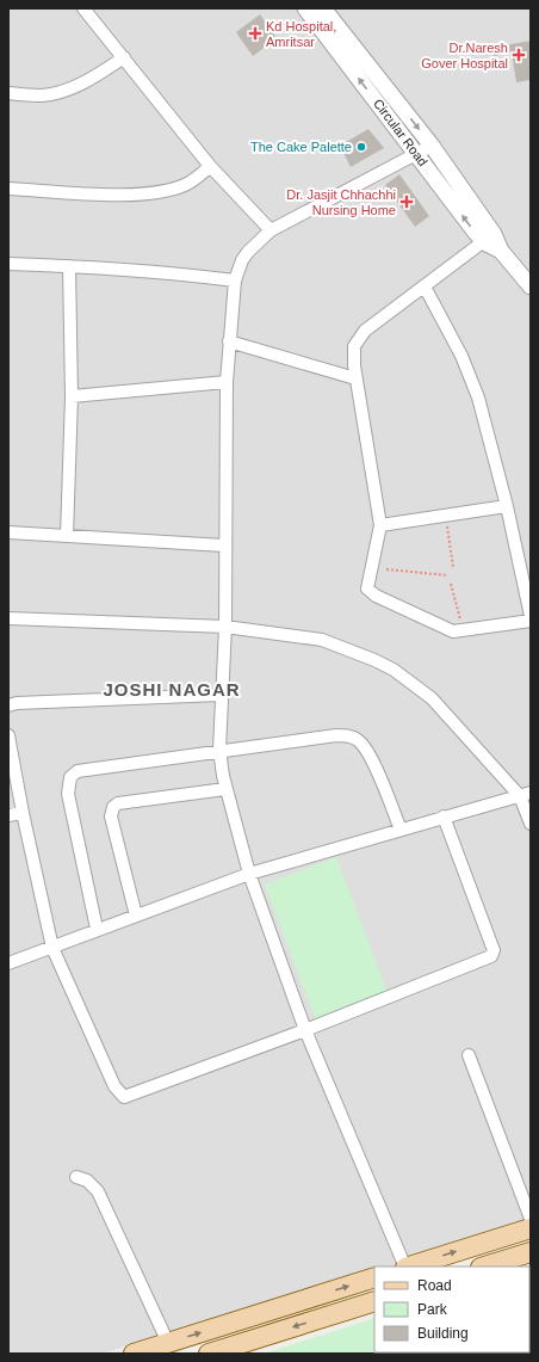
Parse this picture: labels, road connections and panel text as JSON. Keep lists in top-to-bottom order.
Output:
{
  "streets": {
    "street": ["Circular Road"]
  },
  "districts": ["JOSHI NAGAR"],
  "places": {
    "health": ["Kd Hospital, Amritsar", "Dr.Naresh Gover Hospital", "Dr. Jasjit Chhachhi Nursing Home"],
    "other": ["The Cake Palette"]
  },
  "legend": ["Road", "Park", "Building"]
}
